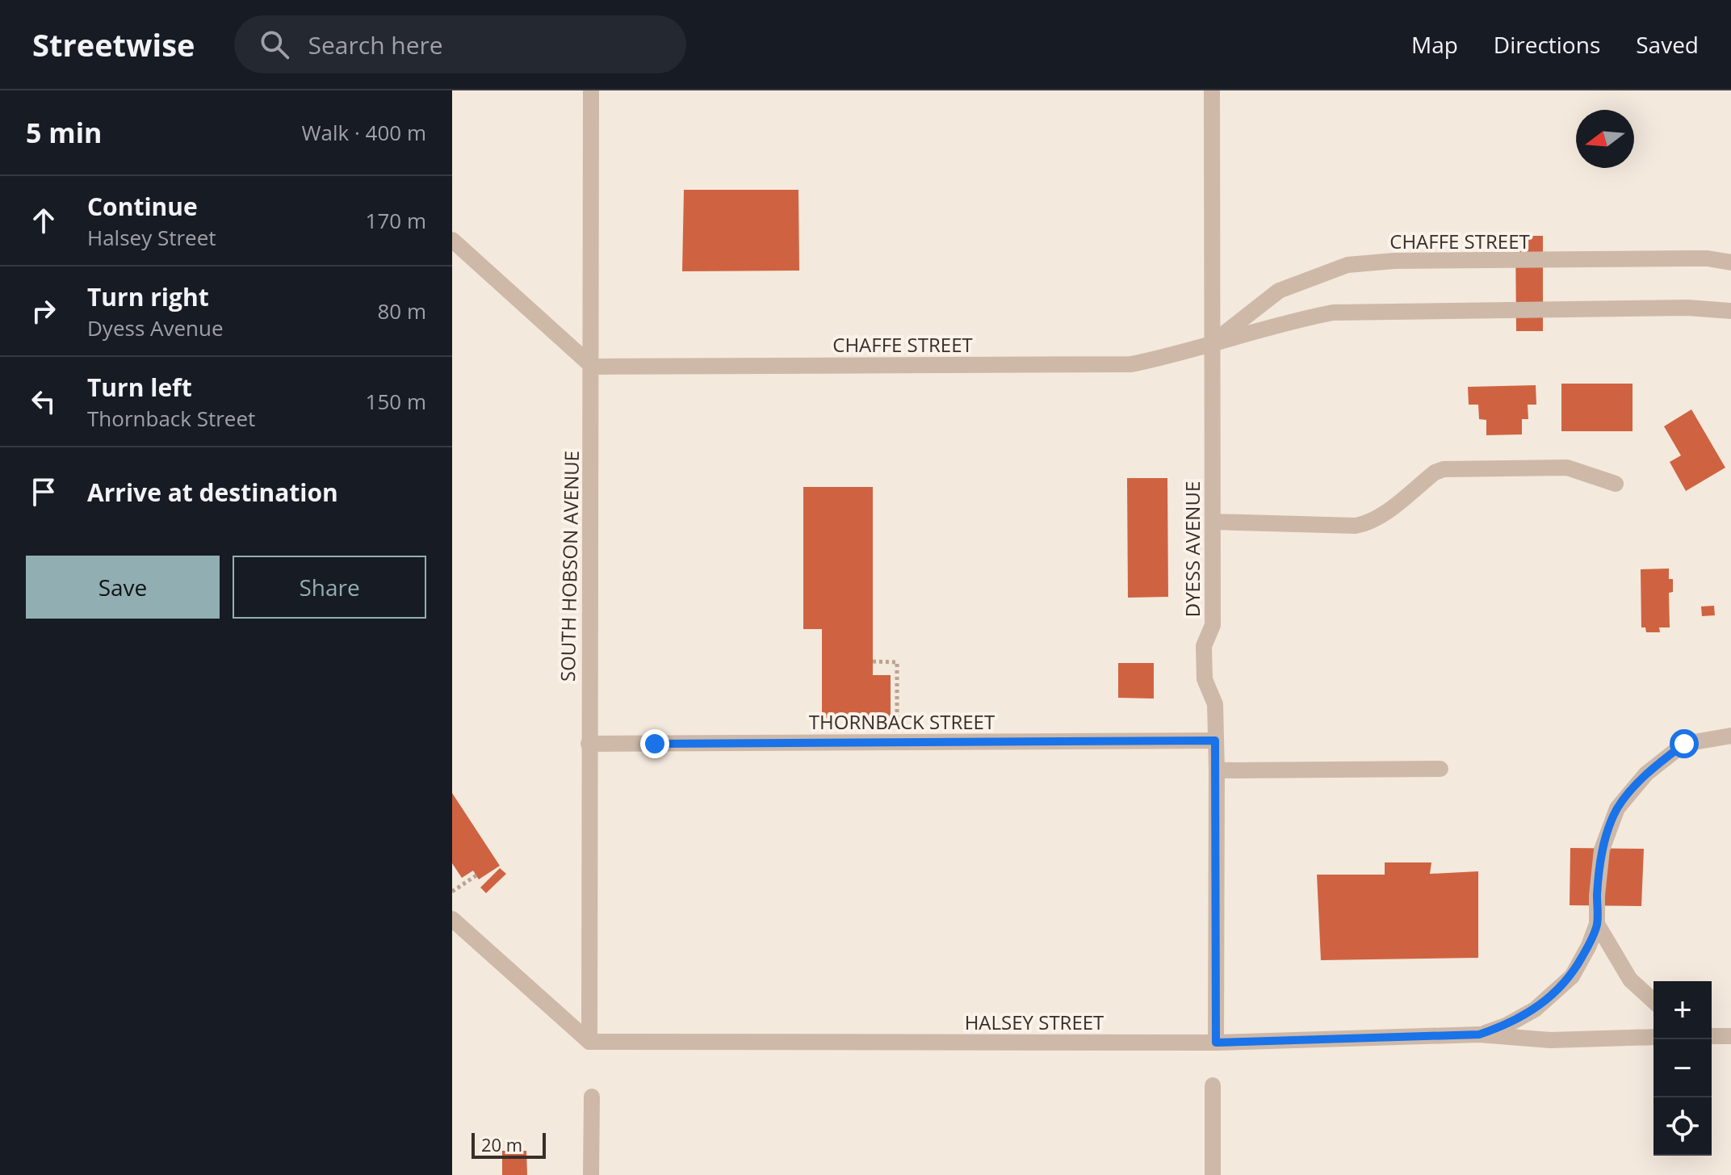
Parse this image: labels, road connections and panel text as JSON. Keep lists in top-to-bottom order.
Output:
{
  "streets": {
    "street": [
      "CHAFFE STREET",
      "DYESS AVENUE",
      "SOUTH HOBSON AVENUE",
      "THORNBACK STREET",
      "HALSEY STREET"
    ]
  },
  "crossings": [
    ["CHAFFE STREET", "DYESS AVENUE"],
    ["CHAFFE STREET", "SOUTH HOBSON AVENUE"],
    ["DYESS AVENUE", "THORNBACK STREET"],
    ["DYESS AVENUE", "HALSEY STREET"],
    ["SOUTH HOBSON AVENUE", "THORNBACK STREET"],
    ["SOUTH HOBSON AVENUE", "HALSEY STREET"]
  ],
  "scale_bar": "20 m",
  "north": "left",
  "page": {
    "header": "Streetwise",
    "search": "Search here",
    "nav": ["Map", "Directions", "Saved"],
    "heading": ["5 min", "Walk · 400 m"],
    "list": [
      ["Continue", "Halsey Street", "170 m"],
      ["Turn right", "Dyess Avenue", "80 m"],
      ["Turn left", "Thornback Street", "150 m"],
      "Arrive at destination"
    ],
    "buttons": ["Save", "Share"],
    "map_buttons": ["+", "−"],
    "scale": "20 m"
  }
}
